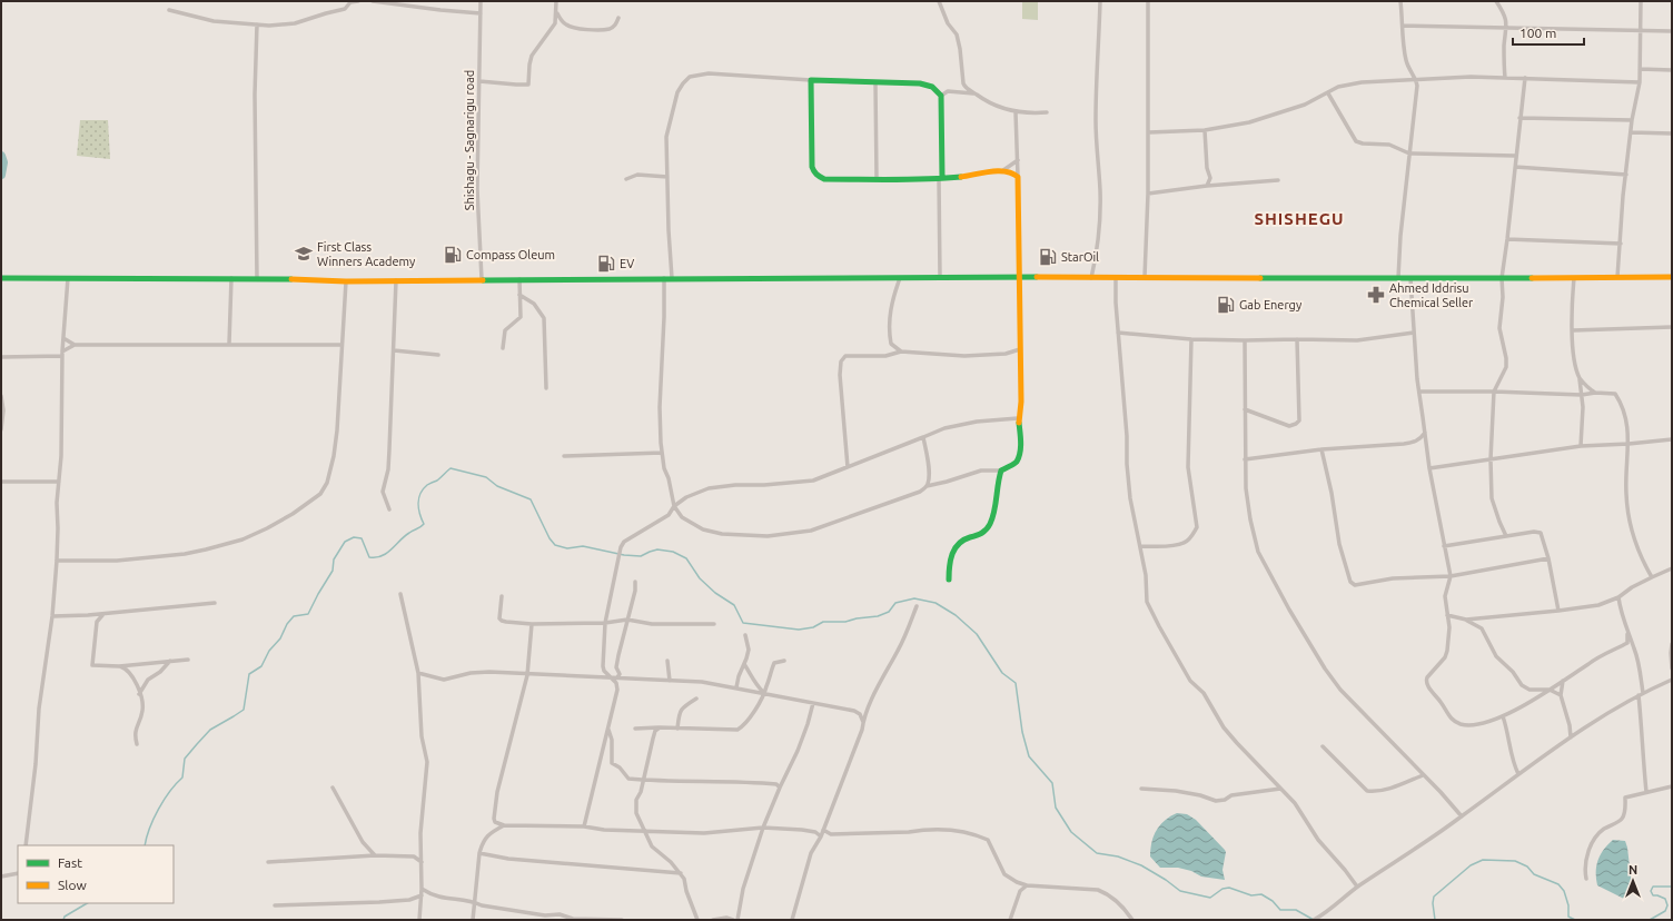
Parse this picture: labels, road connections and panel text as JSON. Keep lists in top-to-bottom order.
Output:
{
  "streets": {
    "street": ["Shishagu - Sagnarigu road"]
  },
  "districts": ["SHISHEGU"],
  "places": {
    "school or university": ["First Class Winners Academy"],
    "fuel station": [
      "Compass Oleum",
      "StarOil",
      "EV",
      "Gab Energy"
    ],
    "pharmacy": ["Ahmed Iddrisu Chemical Seller"]
  },
  "legend": ["Fast", "Slow"],
  "scale_bar": "100 m",
  "north": "top"
}
